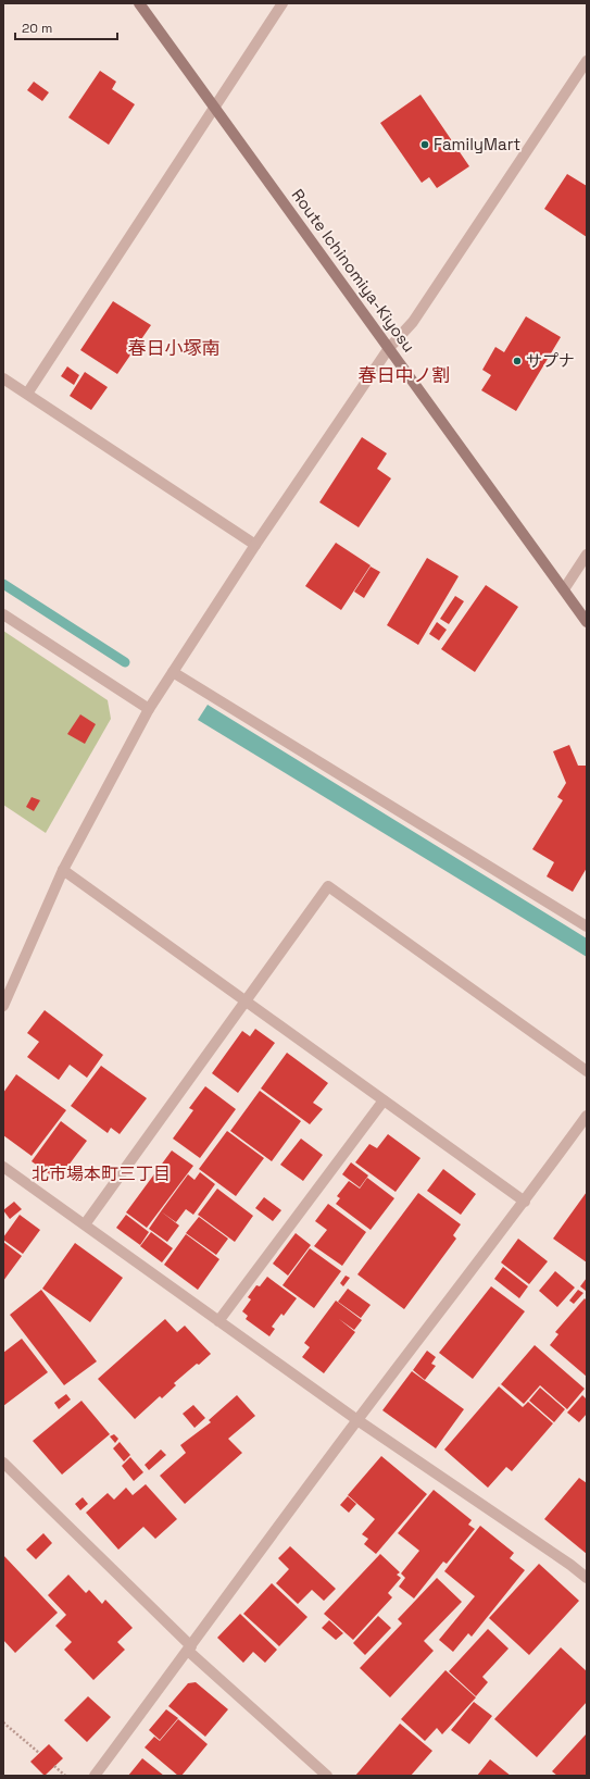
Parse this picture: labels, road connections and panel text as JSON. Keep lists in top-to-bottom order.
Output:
{
  "streets": {
    "main road": ["Route Ichinomiya-Kiyosu"]
  },
  "districts": ["春日小塚南", "春日中ノ割", "北市場本町三丁目"],
  "places": ["FamilyMart", "サプナ"],
  "scale_bar": "20 m"
}
